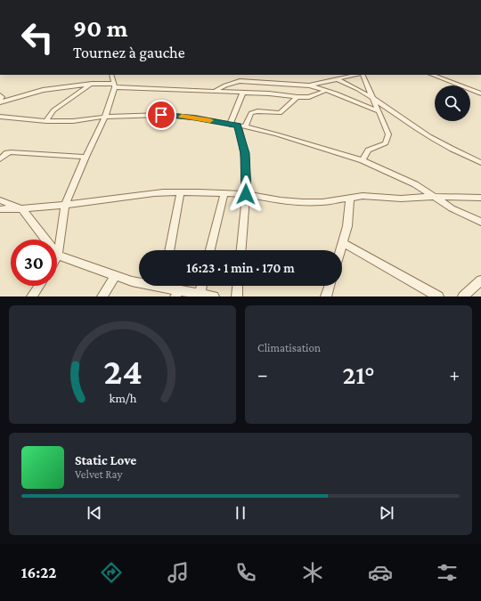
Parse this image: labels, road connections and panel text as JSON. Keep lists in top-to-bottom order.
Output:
{
  "page": {
    "turn": ["90 m", "Tournez à gauche"],
    "limit": "30",
    "trip": "16:23 · 1 min · 170 m",
    "tile": "Climatisation",
    "heat": ["−", "21°", "+"],
    "song": ["Static Love", "Velvet Ray"],
    "tabs": "16:22",
    "gauge": ["24", "km/h"]
  }
}
